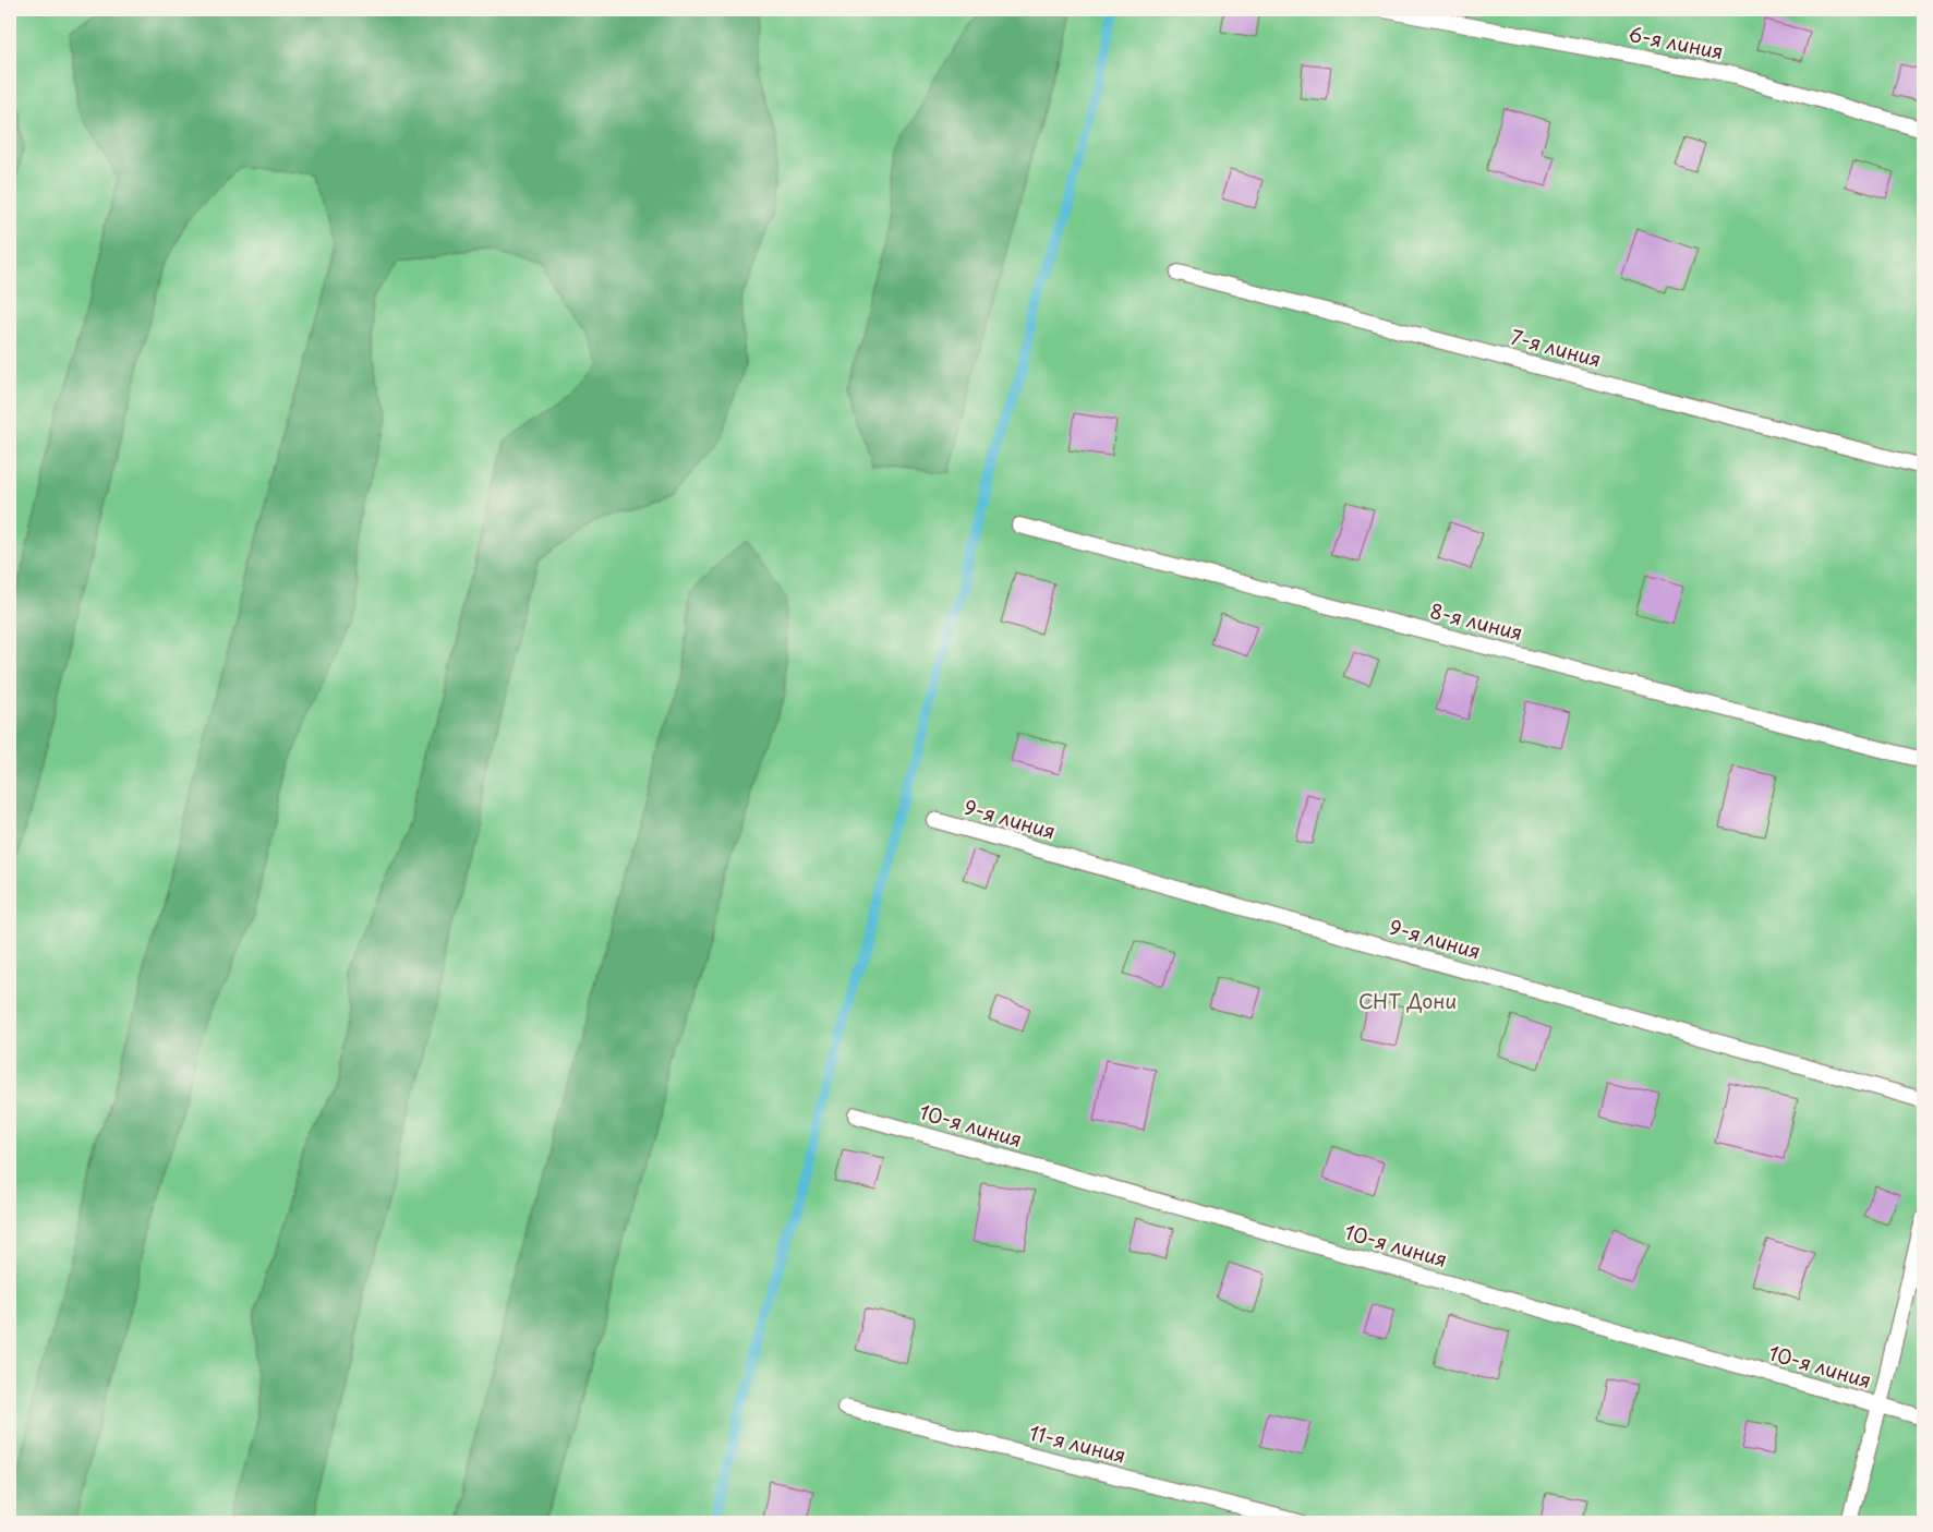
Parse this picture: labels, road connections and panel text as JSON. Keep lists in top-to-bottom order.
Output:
{
  "streets": {
    "lane": [
      "6-я линия",
      "7-я линия",
      "8-я линия",
      "9-я линия",
      "10-я линия",
      "11-я линия"
    ]
  },
  "parks": ["СНТ Дони"]
}
